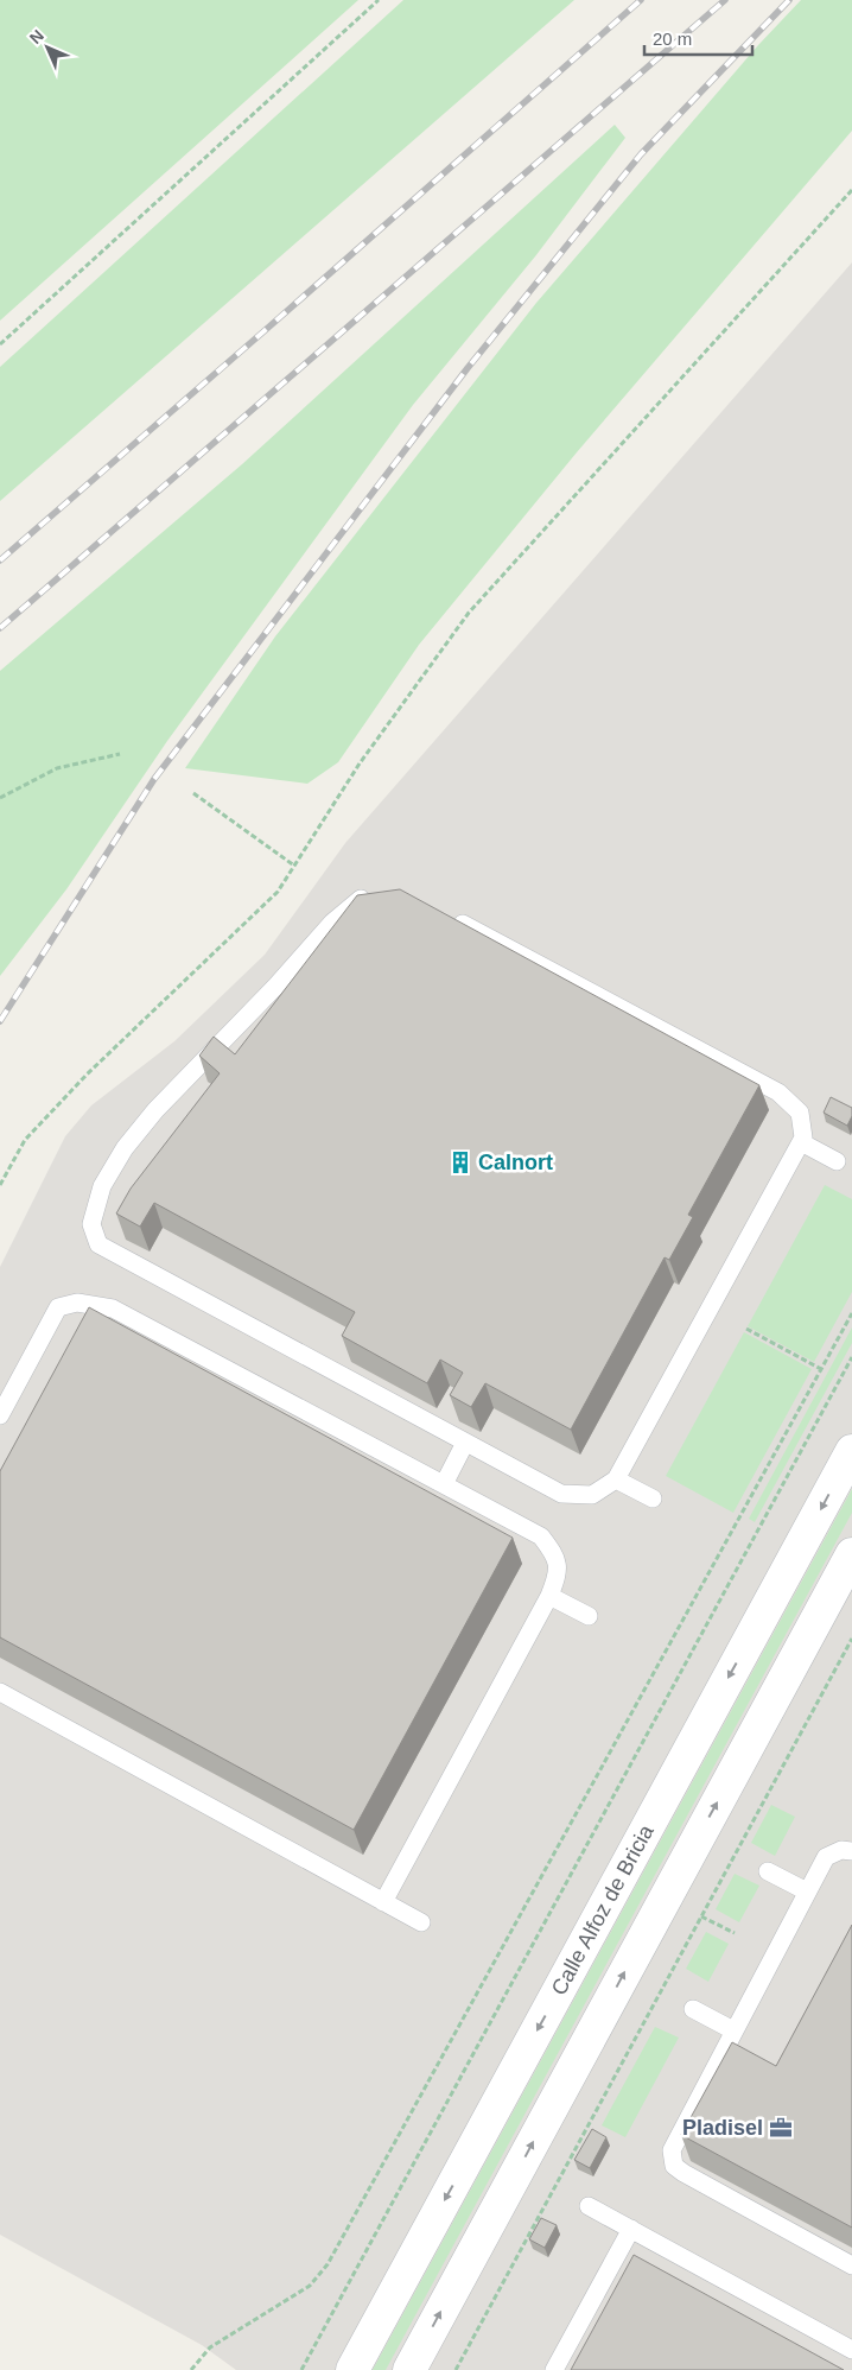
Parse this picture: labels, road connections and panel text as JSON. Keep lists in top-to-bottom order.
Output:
{
  "streets": {
    "street": ["Calle Alfoz de Bricia"]
  },
  "places": {
    "building": ["Calnort"],
    "office": ["Pladisel"]
  },
  "scale_bar": "20 m",
  "north": "top left"
}
